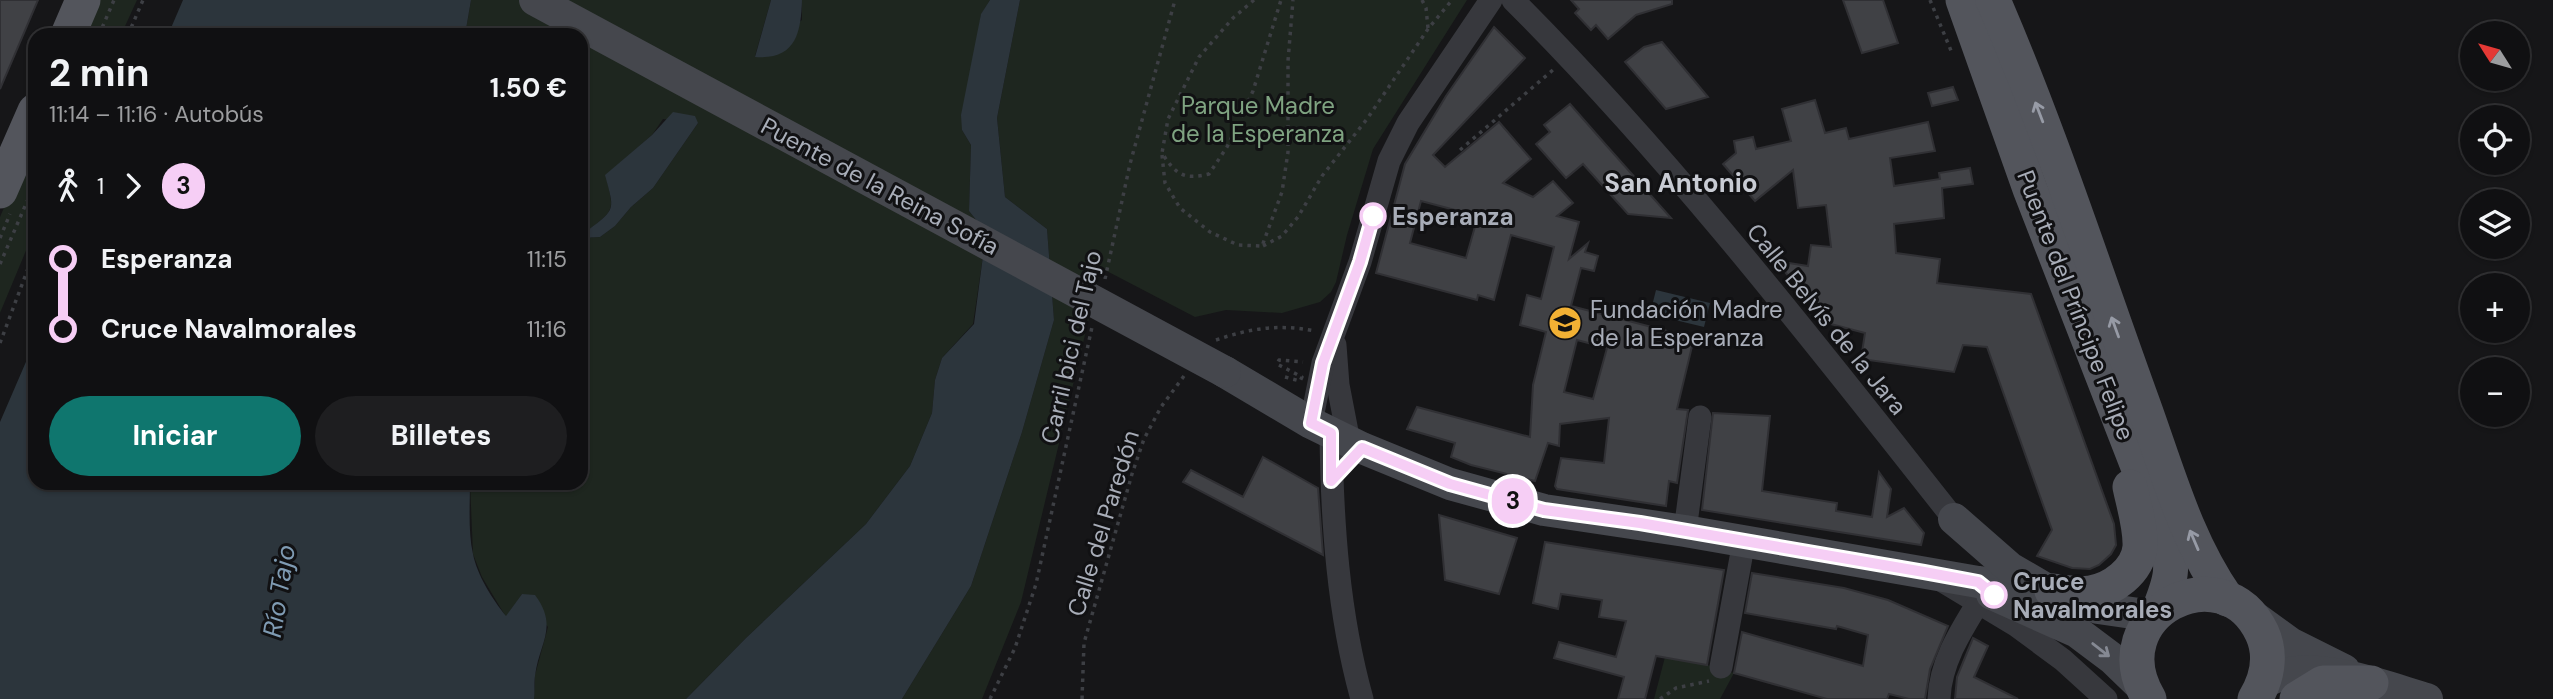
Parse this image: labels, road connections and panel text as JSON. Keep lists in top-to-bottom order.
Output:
{
  "streets": {
    "main road": ["Puente de la Reina Sofía", "Puente del Príncipe Felipe"],
    "street": ["Calle Belvís de la Jara"],
    "path": ["Carril bici del Tajo", "Calle del Paredón"]
  },
  "districts": ["San Antonio"],
  "water": ["Río Tajo"],
  "parks": ["Parque Madre de la Esperanza"],
  "places": {
    "other": ["Esperanza", "Cruce Navalmorales"],
    "school or university": ["Fundación Madre de la Esperanza"]
  },
  "lines": ["bus line 3"],
  "north": "top left",
  "page": {
    "on_map": "3",
    "map_buttons": ["+", "−"],
    "heading": ["2 min", "11:14 – 11:16 · Autobús", "1.50 €"],
    "legs": ["1", "3"],
    "list": [
      {
        "name": "Esperanza",
        "value": "11:15"
      },
      {
        "name": "Cruce Navalmorales",
        "value": "11:16"
      }
    ],
    "buttons": ["Iniciar", "Billetes"]
  }
}
